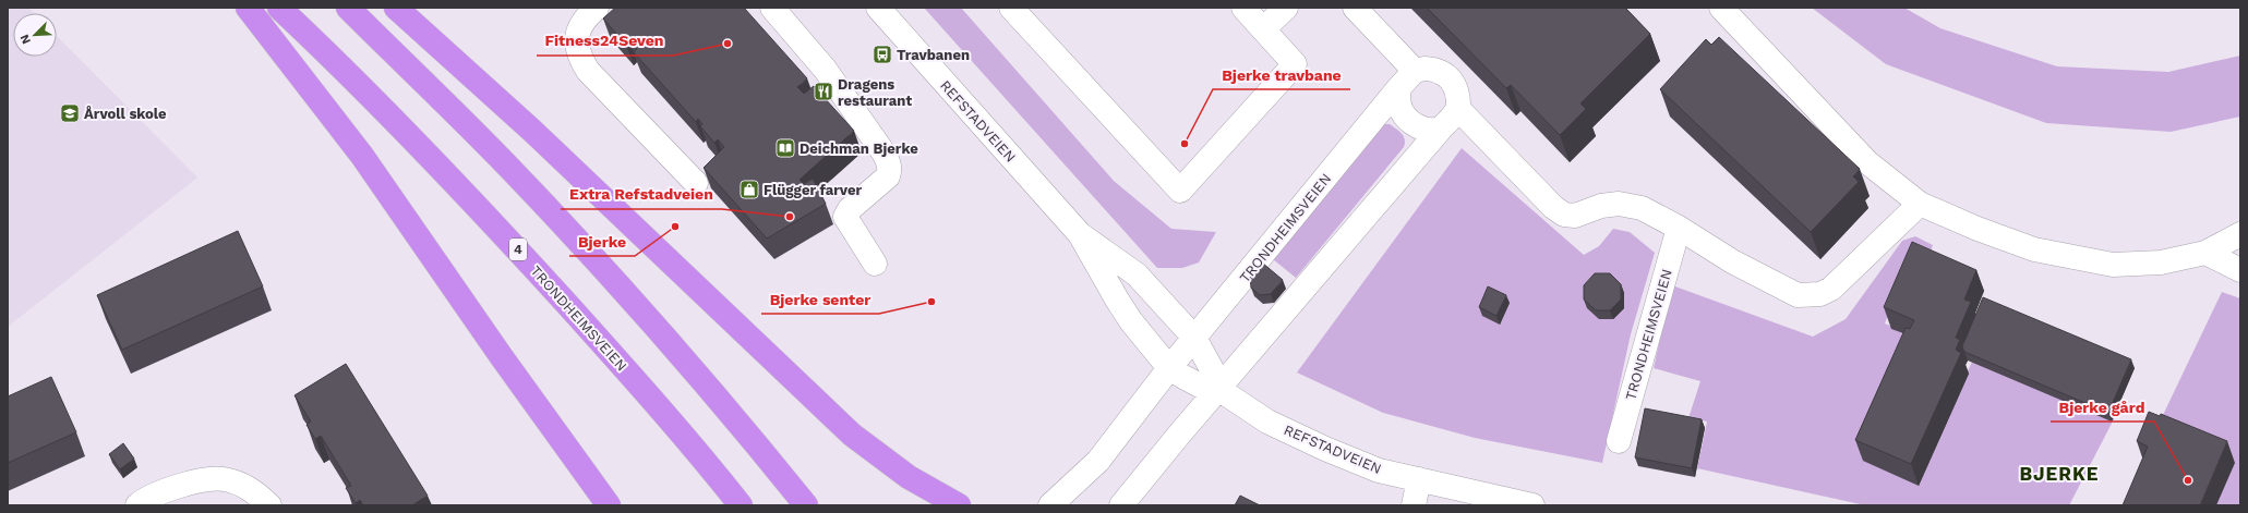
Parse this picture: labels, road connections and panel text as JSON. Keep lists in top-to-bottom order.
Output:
{
  "streets": {
    "highway": ["TRONDHEIMSVEIEN", "4"],
    "street": ["REFSTADVEIEN"]
  },
  "crossings": [
    ["REFSTADVEIEN", "TRONDHEIMSVEIEN"]
  ],
  "districts": ["BJERKE"],
  "places": {
    "other": [
      "Fitness24Seven",
      "Bjerke travbane",
      "Extra Refstadveien",
      "Bjerke",
      "Bjerke senter",
      "Bjerke gård"
    ],
    "bus stop": ["Travbanen"],
    "restaurant": ["Dragens restaurant"],
    "school or university": ["Årvoll skole"],
    "library": ["Deichman Bjerke"],
    "shop": ["Flügger farver"]
  },
  "north": "bottom left"
}
